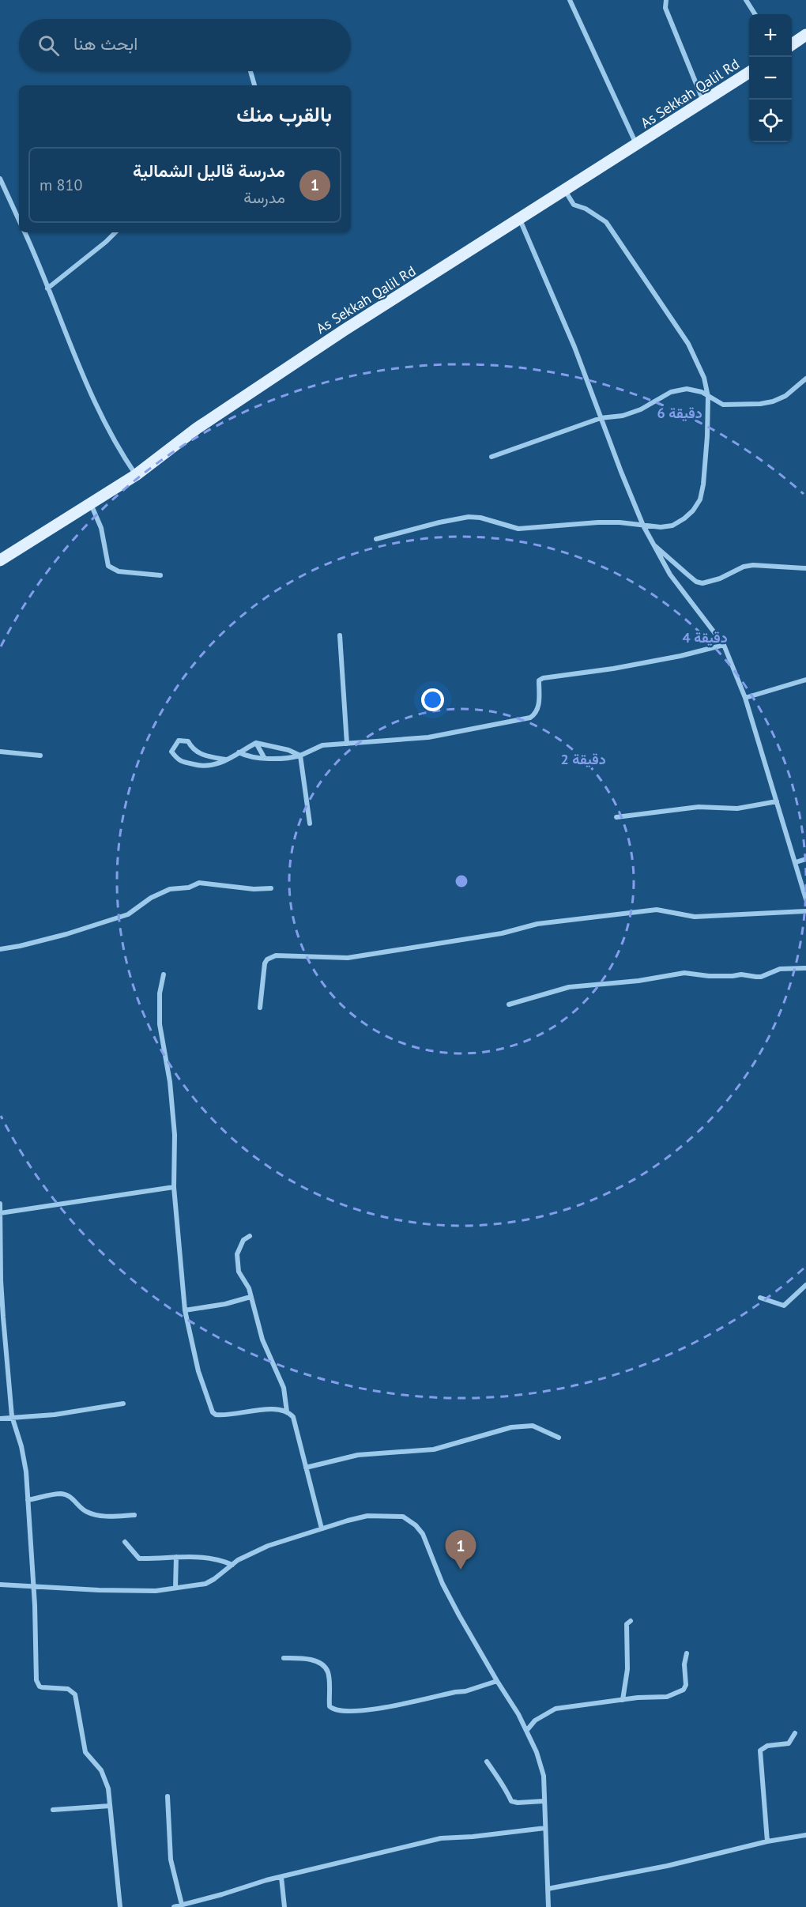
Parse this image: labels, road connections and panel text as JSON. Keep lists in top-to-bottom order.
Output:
{
  "streets": {
    "main road": ["As Sekkah Qalil Rd"]
  },
  "page": {
    "map_buttons": ["+", "−"],
    "search": "ابحث هنا",
    "heading": "بالقرب منك",
    "list": [
      {
        "mark": "1",
        "name": "مدرسة قاليل الشمالية",
        "note": "مدرسة",
        "value": "810 m"
      }
    ],
    "pins": "1"
  },
  "rings": ["6 دقيقة", "4 دقيقة", "2 دقيقة"]
}
